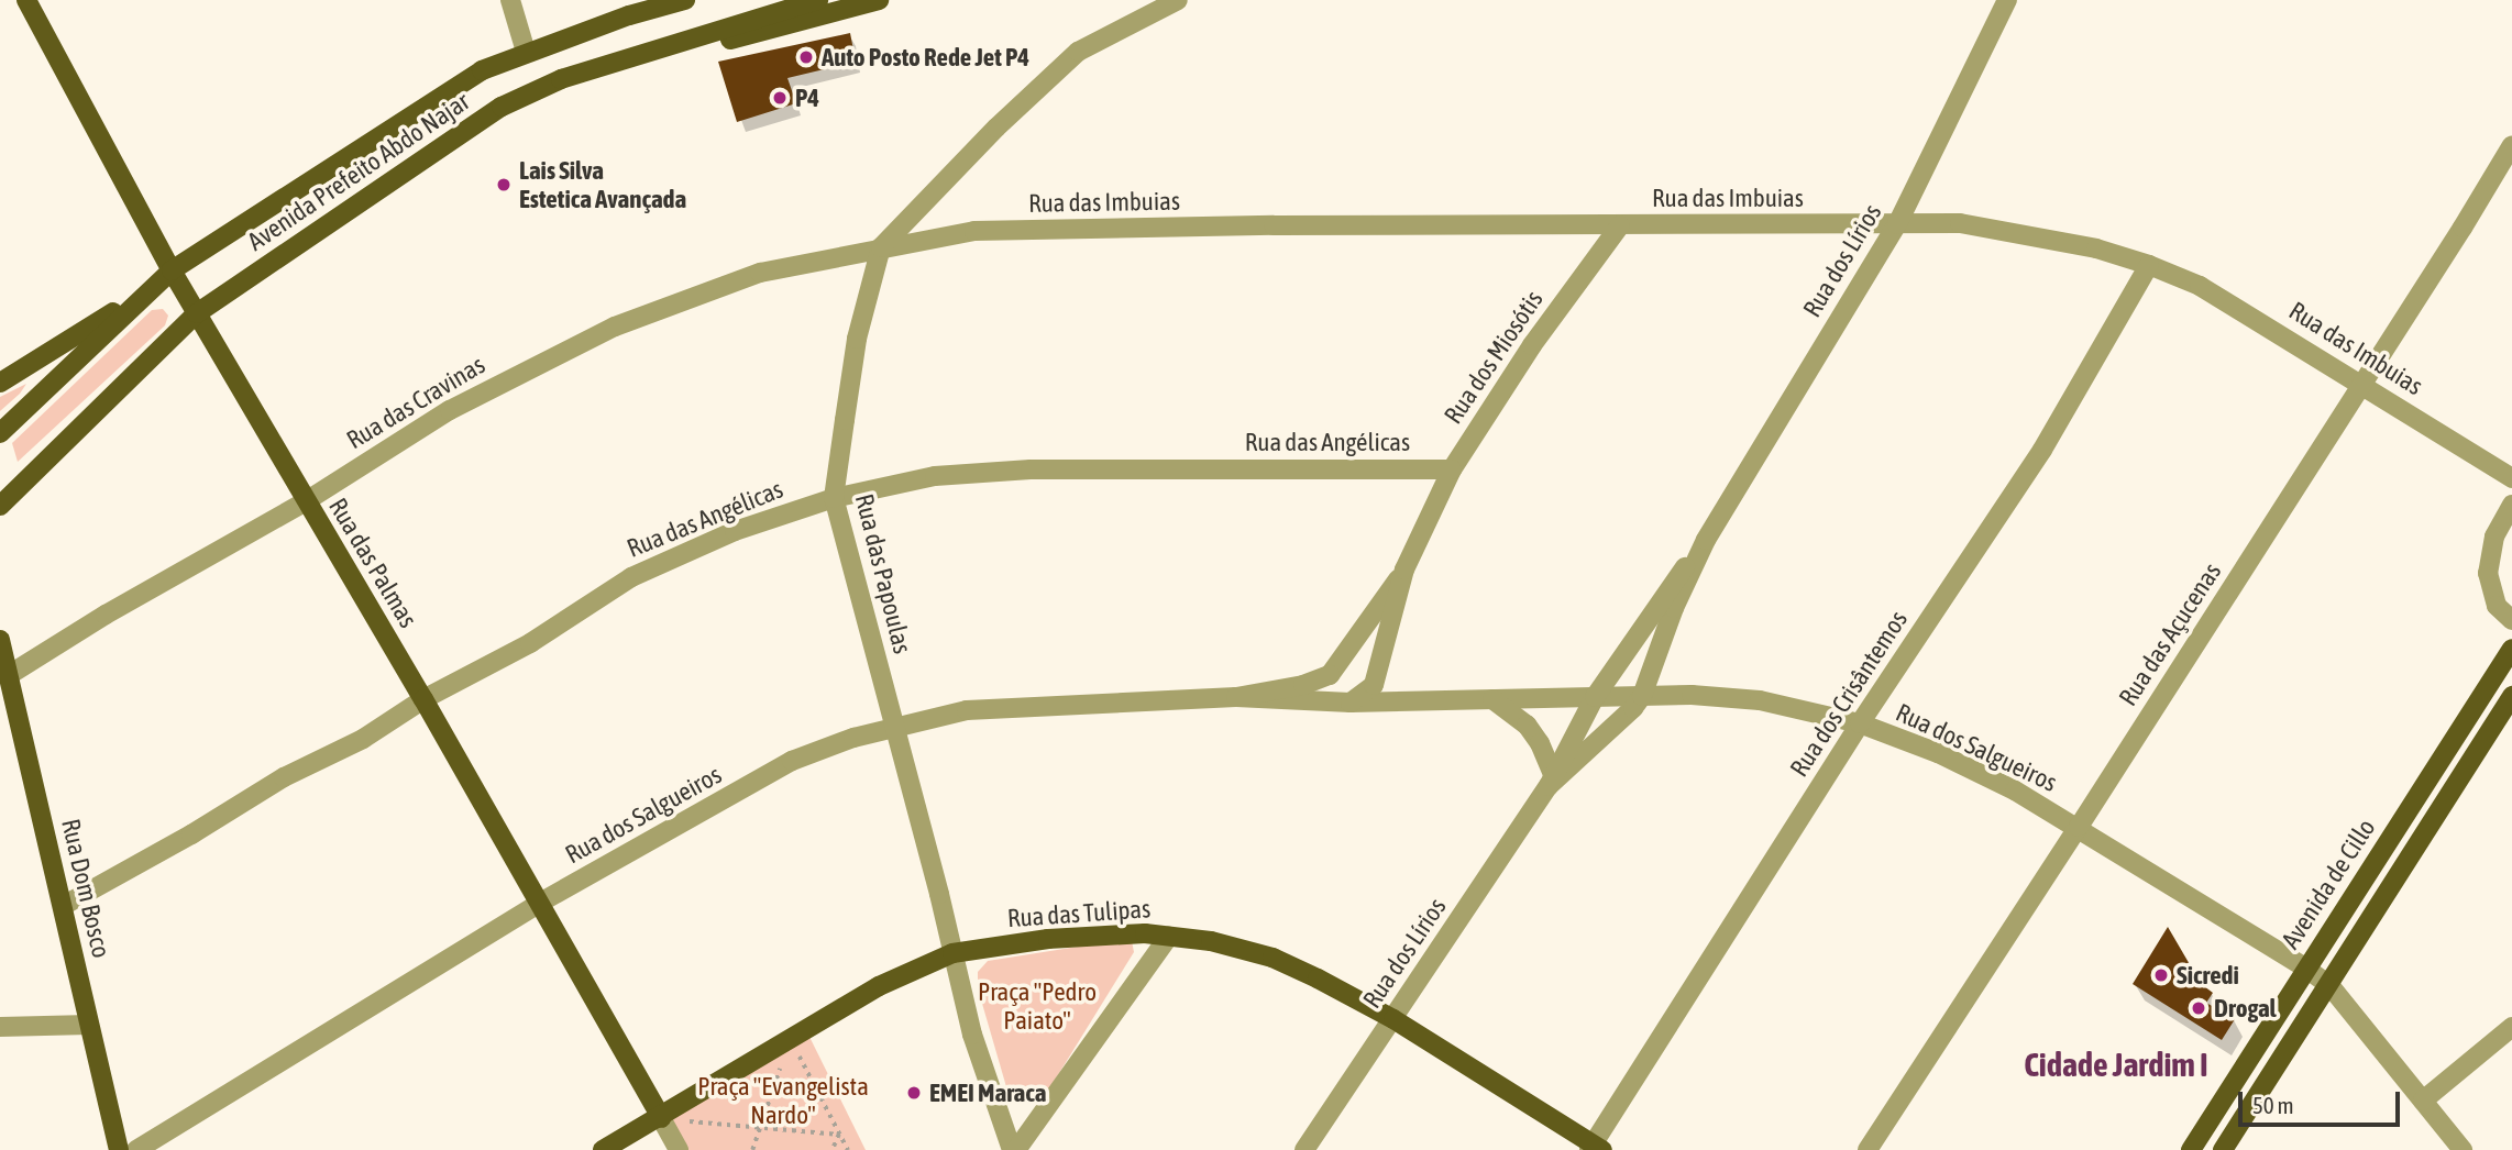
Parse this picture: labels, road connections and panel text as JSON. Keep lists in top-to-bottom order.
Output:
{
  "streets": {
    "main road": [
      "Avenida Prefeito Abdo Najar",
      "Rua das Palmas",
      "Avenida de Cillo",
      "Rua Dom Bosco",
      "Rua das Tulipas"
    ],
    "street": [
      "Rua das Imbuias",
      "Rua dos Lírios",
      "Rua dos Miosótis",
      "Rua das Cravinas",
      "Rua das Angélicas",
      "Rua das Papoulas",
      "Rua das Açucenas",
      "Rua dos Crisântemos",
      "Rua dos Salgueiros"
    ]
  },
  "crossings": [
    ["Avenida Prefeito Abdo Najar", "Rua das Palmas"],
    ["Rua das Imbuias", "Rua dos Lírios"],
    ["Rua das Imbuias", "Rua dos Miosótis"],
    ["Rua das Imbuias", "Rua das Cravinas"],
    ["Rua das Imbuias", "Rua das Papoulas"],
    ["Rua das Imbuias", "Rua das Açucenas"],
    ["Rua das Imbuias", "Rua dos Crisântemos"],
    ["Rua dos Lírios", "Rua dos Salgueiros"],
    ["Rua dos Lírios", "Rua das Tulipas"],
    ["Rua dos Miosótis", "Rua das Angélicas"],
    ["Rua dos Miosótis", "Rua dos Salgueiros"],
    ["Rua das Cravinas", "Rua das Palmas"],
    ["Rua das Cravinas", "Rua das Papoulas"],
    ["Rua das Cravinas", "Rua Dom Bosco"],
    ["Rua das Angélicas", "Rua das Palmas"],
    ["Rua das Angélicas", "Rua das Papoulas"],
    ["Rua das Angélicas", "Rua Dom Bosco"],
    ["Rua das Palmas", "Rua dos Salgueiros"],
    ["Rua das Palmas", "Rua das Tulipas"],
    ["Rua das Papoulas", "Rua dos Salgueiros"],
    ["Rua das Papoulas", "Rua das Tulipas"],
    ["Rua das Açucenas", "Rua dos Salgueiros"],
    ["Rua dos Crisântemos", "Rua dos Salgueiros"],
    ["Rua dos Crisântemos", "Rua das Tulipas"],
    ["Rua dos Salgueiros", "Avenida de Cillo"]
  ],
  "districts": ["Cidade Jardim I"],
  "parks": ["Praça \"Pedro Paiato\"", "Praça \"Evangelista Nardo\""],
  "places": [
    "Auto Posto Rede Jet P4",
    "P4",
    "Lais Silva Estetica Avançada",
    "Sicredi",
    "Drogal",
    "EMEI Maraca"
  ],
  "scale_bar": "50 m"
}
